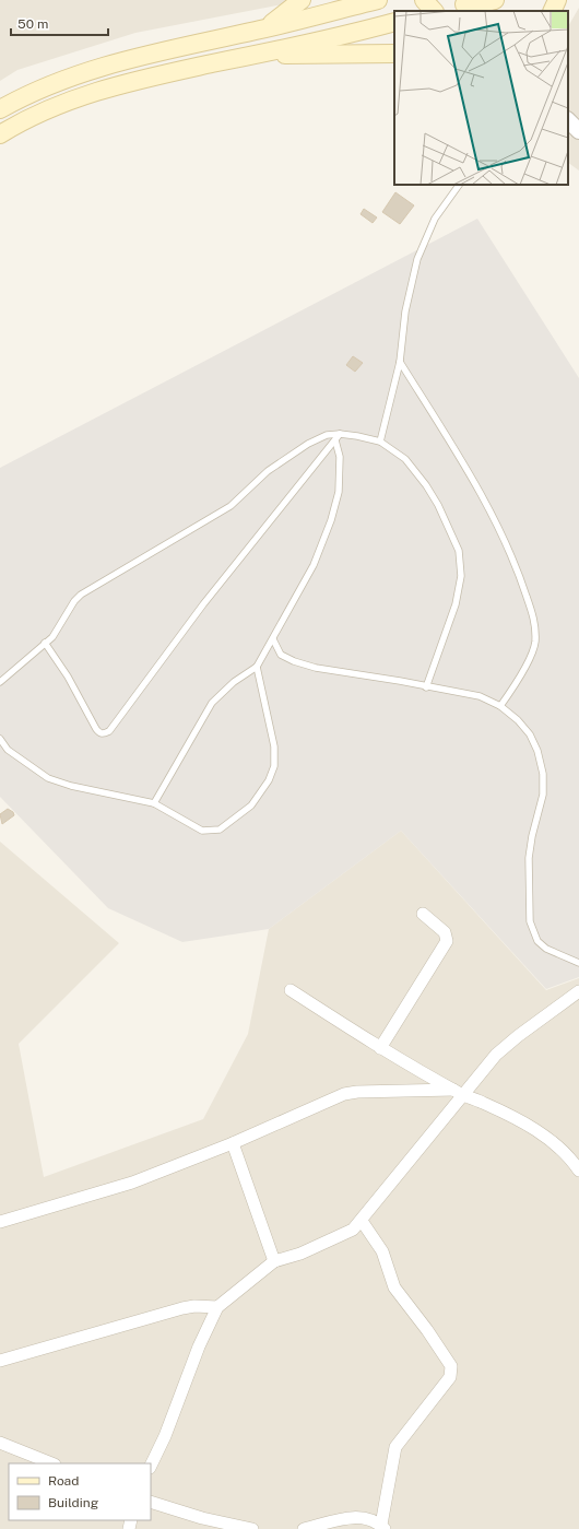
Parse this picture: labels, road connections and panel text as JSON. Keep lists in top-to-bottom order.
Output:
{
  "legend": ["Road", "Building"],
  "scale_bar": "50 m"
}
